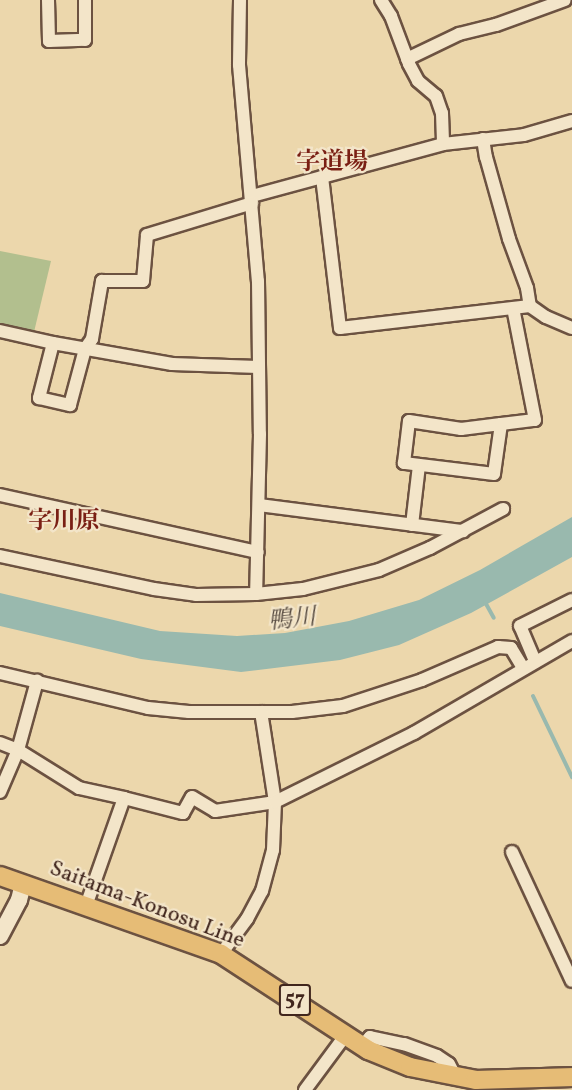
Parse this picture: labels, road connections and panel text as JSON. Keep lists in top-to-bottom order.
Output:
{
  "streets": {
    "main road": ["Saitama-Konosu Line", "57"]
  },
  "districts": ["字道場", "字川原"],
  "water": ["鴨川"]
}
